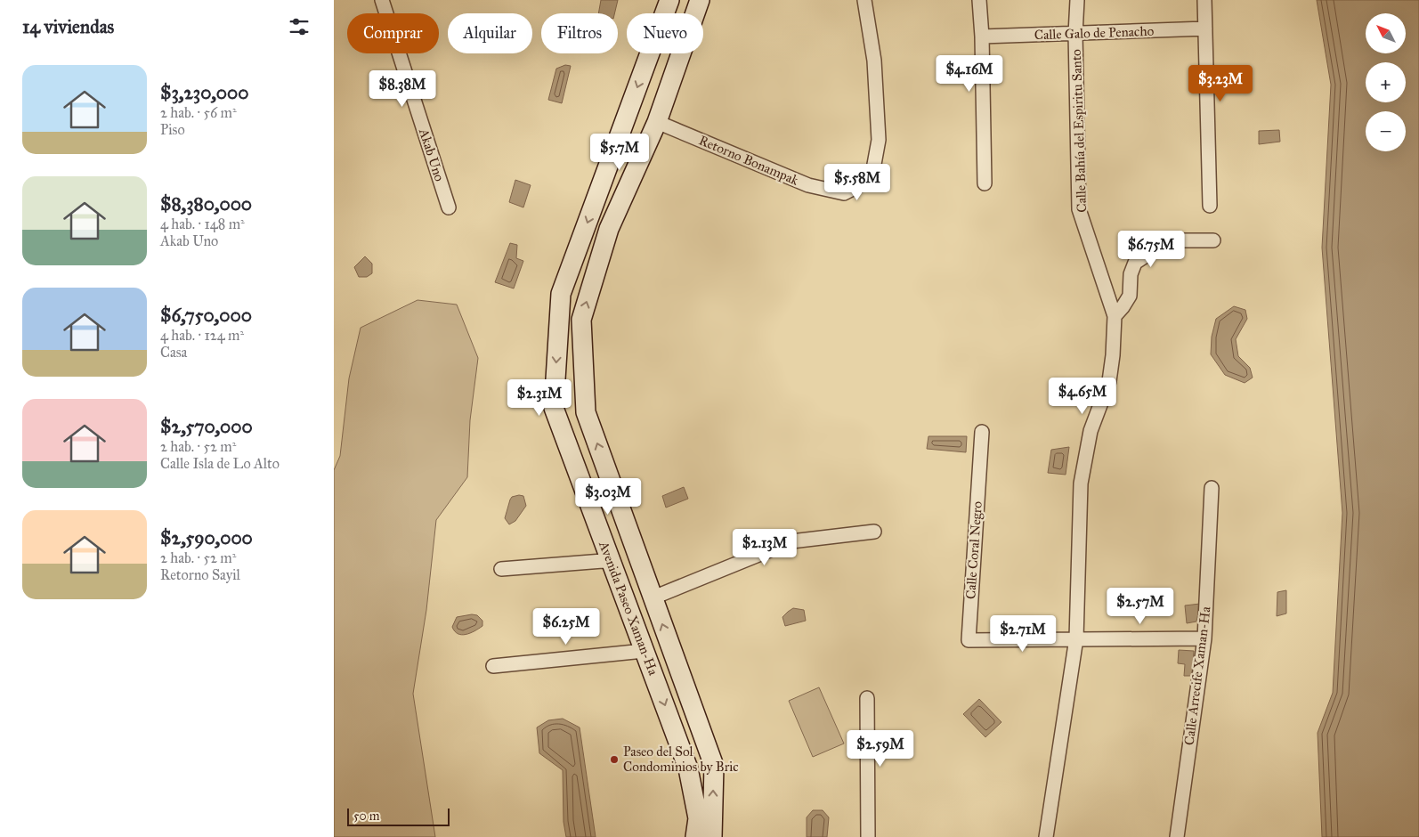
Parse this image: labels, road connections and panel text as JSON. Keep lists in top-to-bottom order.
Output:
{
  "streets": {
    "main road": ["Avenida Paseo Xaman-Ha"],
    "street": [
      "Calle Galo de Penacho",
      "Calle Bahía del Espiritu Santo",
      "Akab Uno",
      "Retorno Bonampak",
      "Calle Coral Negro",
      "Calle Arrecife Xaman-Ha"
    ]
  },
  "crossings": [
    ["Calle Galo de Penacho", "Calle Bahía del Espiritu Santo"],
    ["Calle Bahía del Espiritu Santo", "Calle Coral Negro"],
    ["Retorno Bonampak", "Avenida Paseo Xaman-Ha"]
  ],
  "places": ["Paseo del Sol Condominios by Bric"],
  "scale_bar": "50 m",
  "north": "top left",
  "page": {
    "heading": "14 viviendas",
    "map_buttons": ["+", "−"],
    "chip": [
      "Comprar",
      "Alquilar",
      "Filtros",
      "Nuevo"
    ],
    "list": [
      {
        "name": "$3,230,000",
        "note": "2 hab. · 56 m² · Piso"
      },
      {
        "name": "$8,380,000",
        "note": "4 hab. · 148 m² · Akab Uno"
      },
      {
        "name": "$6,750,000",
        "note": "4 hab. · 124 m² · Casa"
      },
      {
        "name": "$2,570,000",
        "note": "2 hab. · 52 m² · Calle Isla de Lo Alto"
      },
      {
        "name": "$2,590,000",
        "note": "2 hab. · 52 m² · Retorno Sayil"
      }
    ],
    "price": [
      "$4.16M",
      "$3.23M",
      "$8.38M",
      "$5.7M",
      "$5.58M",
      "$6.75M",
      "$4.65M",
      "$2.31M",
      "$3.03M",
      "$2.13M",
      "$2.57M",
      "$6.25M",
      "$2.71M",
      "$2.59M"
    ],
    "scale": "50 m"
  }
}
